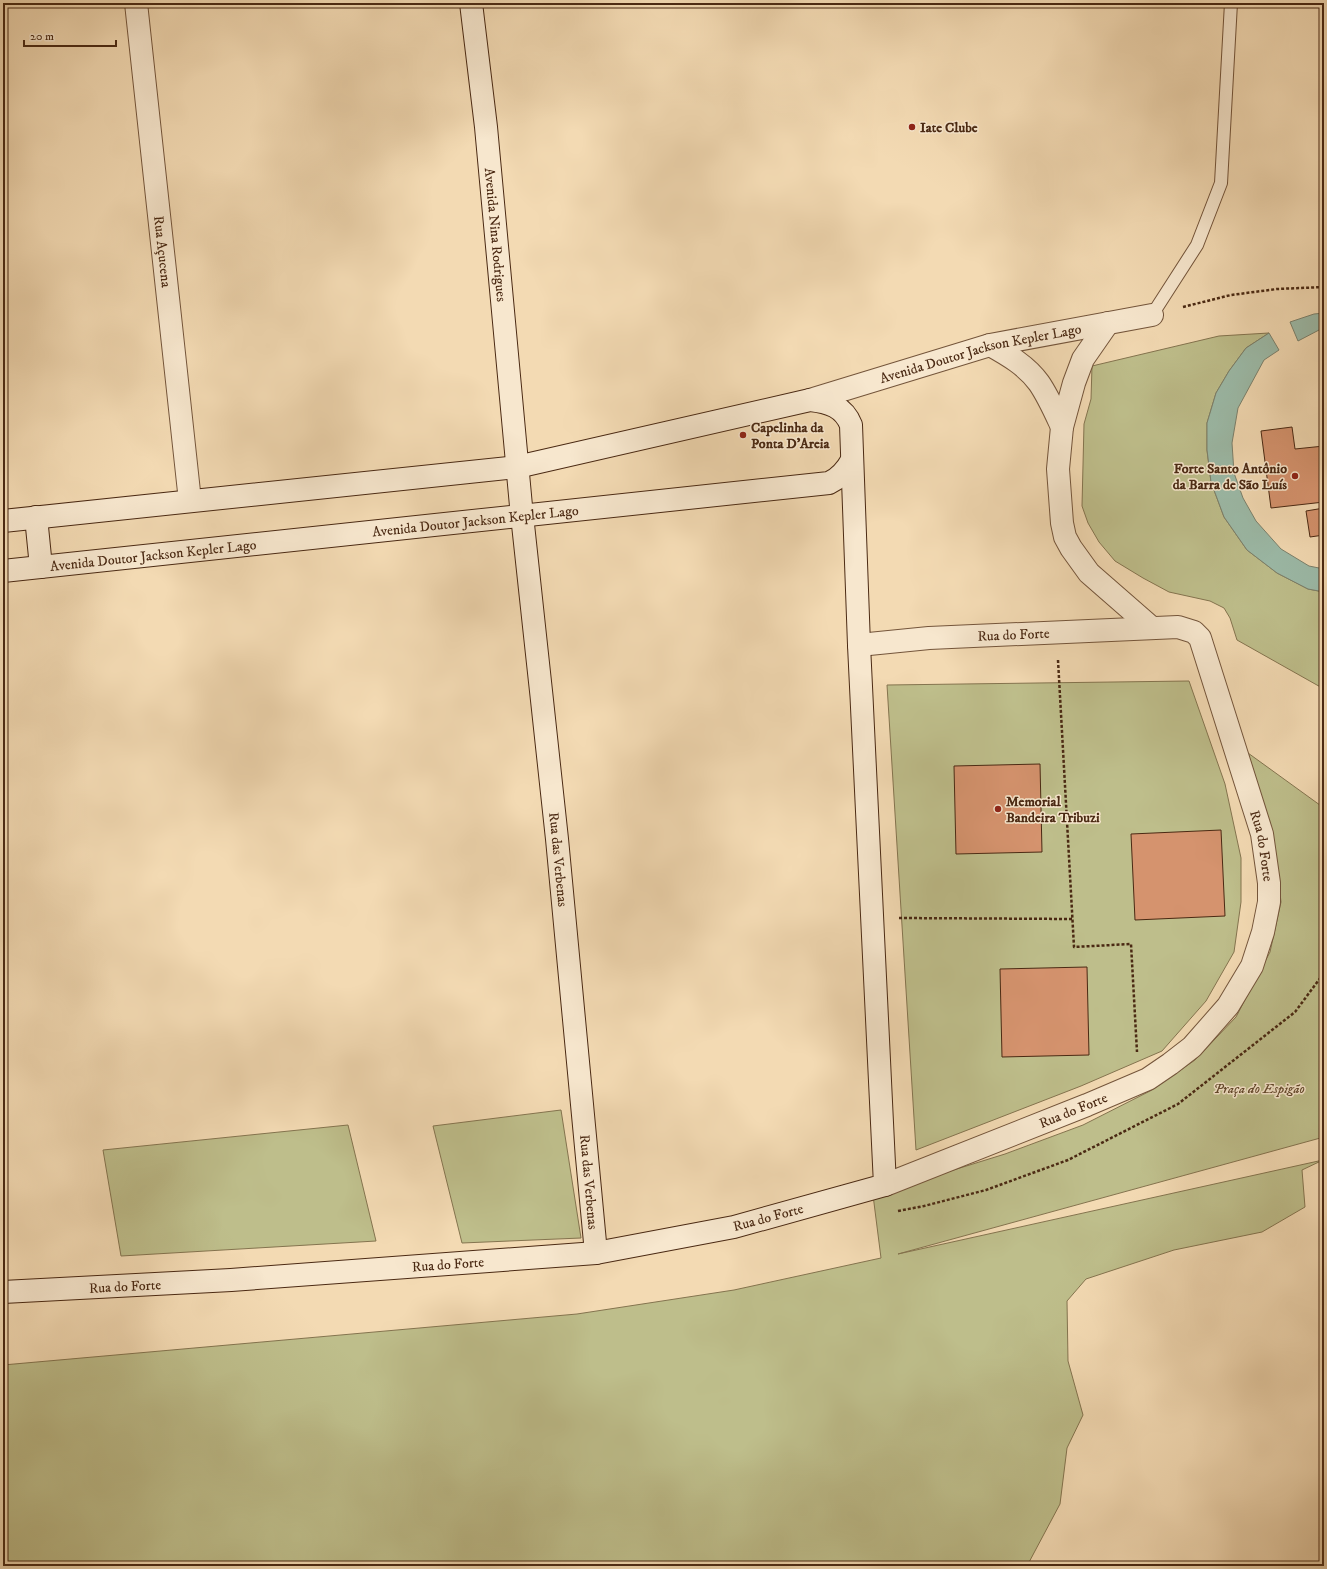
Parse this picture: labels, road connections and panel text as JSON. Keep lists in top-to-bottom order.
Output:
{
  "streets": {
    "street": [
      "Avenida Nina Rodrigues",
      "Rua Açucena",
      "Avenida Doutor Jackson Kepler Lago",
      "Rua do Forte",
      "Rua das Verbenas"
    ]
  },
  "crossings": [
    ["Avenida Nina Rodrigues", "Avenida Doutor Jackson Kepler Lago"],
    ["Avenida Nina Rodrigues", "Rua das Verbenas"],
    ["Rua Açucena", "Avenida Doutor Jackson Kepler Lago"],
    ["Avenida Doutor Jackson Kepler Lago", "Rua das Verbenas"],
    ["Rua do Forte", "Rua das Verbenas"]
  ],
  "parks": ["Praça do Espigão"],
  "places": [
    "Iate Clube",
    "Capelinha da Ponta D'Areia",
    "Forte Santo Antônio da Barra de São Luís",
    "Memorial Bandeira Tribuzi"
  ],
  "scale_bar": "20 m"
}
